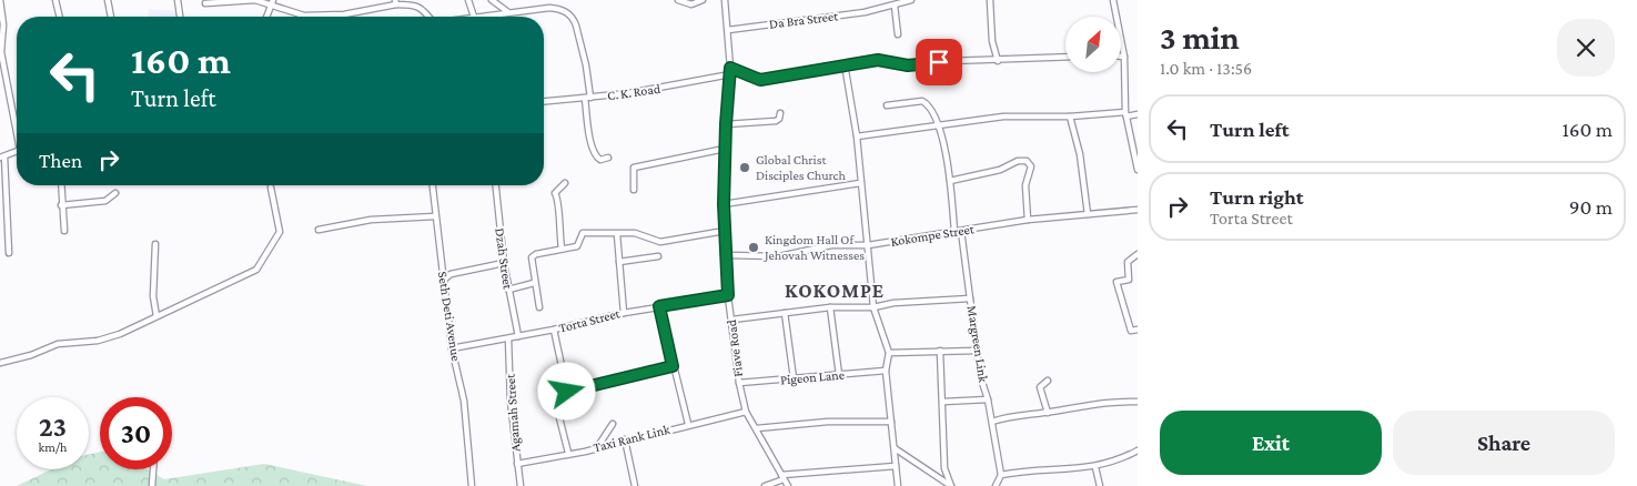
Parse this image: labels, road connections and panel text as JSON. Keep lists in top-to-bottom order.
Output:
{
  "streets": {
    "street": [
      "Da Bra Street",
      "C. K. Road",
      "Kokompe Street",
      "Dzah Street",
      "Seth Deti Avenue",
      "Torta Street",
      "Margreen Link",
      "Fiave Road",
      "Pigeon Lane",
      "Agamah Street",
      "Taxi Rank Link"
    ]
  },
  "crossings": [
    ["Da Bra Street", "Fiave Road"],
    ["C. K. Road", "Fiave Road"],
    ["Kokompe Street", "Margreen Link"],
    ["Kokompe Street", "Fiave Road"],
    ["Dzah Street", "Torta Street"],
    ["Seth Deti Avenue", "Torta Street"],
    ["Torta Street", "Fiave Road"],
    ["Torta Street", "Agamah Street"],
    ["Fiave Road", "Pigeon Lane"],
    ["Fiave Road", "Taxi Rank Link"],
    ["Agamah Street", "Taxi Rank Link"]
  ],
  "districts": ["KOKOMPE"],
  "places": ["Global Christ Disciples Church", "Kingdom Hall Of Jehovah Witnesses"],
  "north": "top right",
  "page": {
    "heading": ["3 min", "1.0 km · 13:56"],
    "turn": ["160 m", "Turn left"],
    "list": [
      {
        "name": "Turn left",
        "value": "160 m"
      },
      {
        "name": "Turn right",
        "note": "Torta Street",
        "value": "90 m"
      }
    ],
    "then": "Then",
    "speed": "23 km/h",
    "limit": "30",
    "buttons": ["Exit", "Share"]
  }
}
